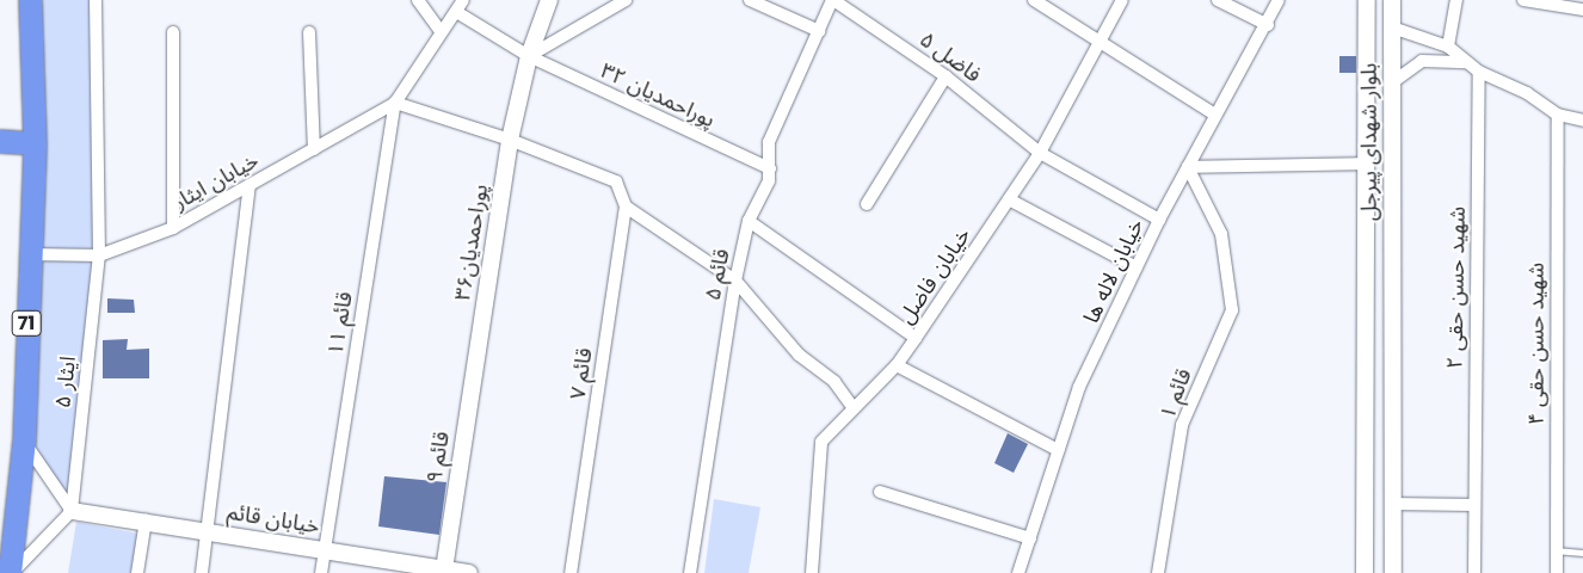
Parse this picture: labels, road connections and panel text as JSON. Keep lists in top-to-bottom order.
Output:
{
  "streets": {
    "highway": ["71"],
    "main road": [
      "بلوار شهدای پیرجل",
      "پوراحمدیان۳۶",
      "قائم ۹",
      "خیابان قائم"
    ],
    "street": [
      "فاضل ۵",
      "پوراحمدیان ۳۲",
      "خیابان ایثار",
      "خیابان لاله ها",
      "قائم ۵",
      "خیابان فاضل",
      "شهید حسن حقی ۲",
      "قائم ۱۱",
      "شهید حسن حقی ۴",
      "قائم ۷",
      "ایثار ۵",
      "قائم ۱"
    ]
  },
  "crossings": [
    ["فاضل ۵", "خیابان لاله ها"],
    ["فاضل ۵", "قائم ۵"],
    ["فاضل ۵", "خیابان فاضل"],
    ["پوراحمدیان ۳۲", "خیابان ایثار"],
    ["پوراحمدیان ۳۲", "پوراحمدیان۳۶"],
    ["پوراحمدیان ۳۲", "قائم ۵"],
    ["خیابان ایثار", "71"],
    ["خیابان ایثار", "قائم ۱۱"],
    ["خیابان ایثار", "ایثار ۵"],
    ["پوراحمدیان۳۶", "قائم ۷"],
    ["پوراحمدیان۳۶", "قائم ۹"],
    ["خیابان لاله ها", "قائم ۱"],
    ["قائم ۱۱", "خیابان قائم"],
    ["ایثار ۵", "خیابان قائم"],
    ["قائم ۹", "خیابان قائم"]
  ]
}
